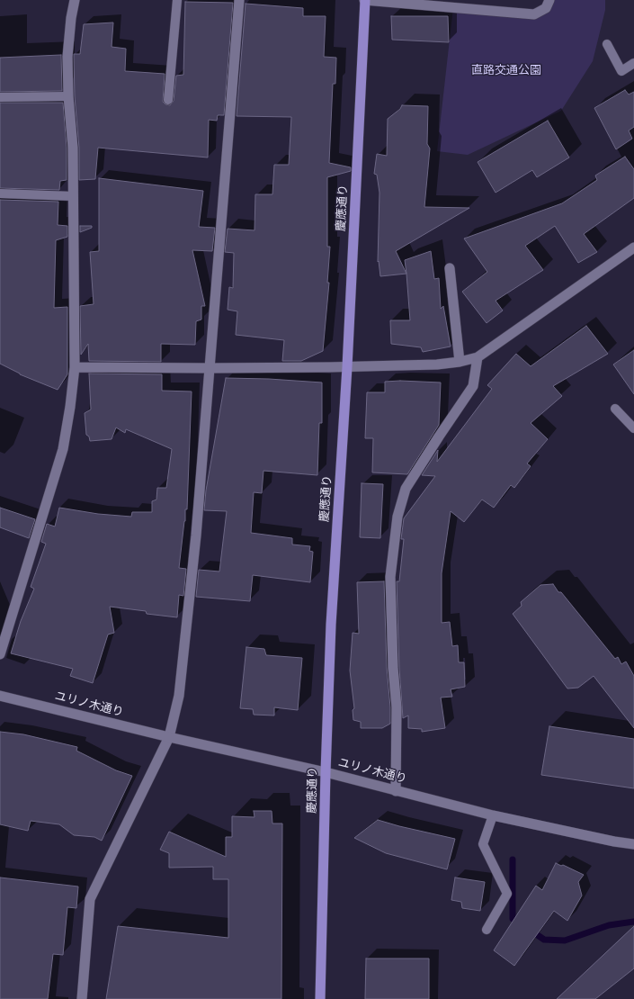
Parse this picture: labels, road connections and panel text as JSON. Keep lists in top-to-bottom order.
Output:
{
  "streets": {
    "main road": ["慶應通り"],
    "street": ["ユリノ木通り"]
  },
  "crossings": [
    ["慶應通り", "ユリノ木通り"]
  ],
  "parks": ["直路交通公園"]
}
